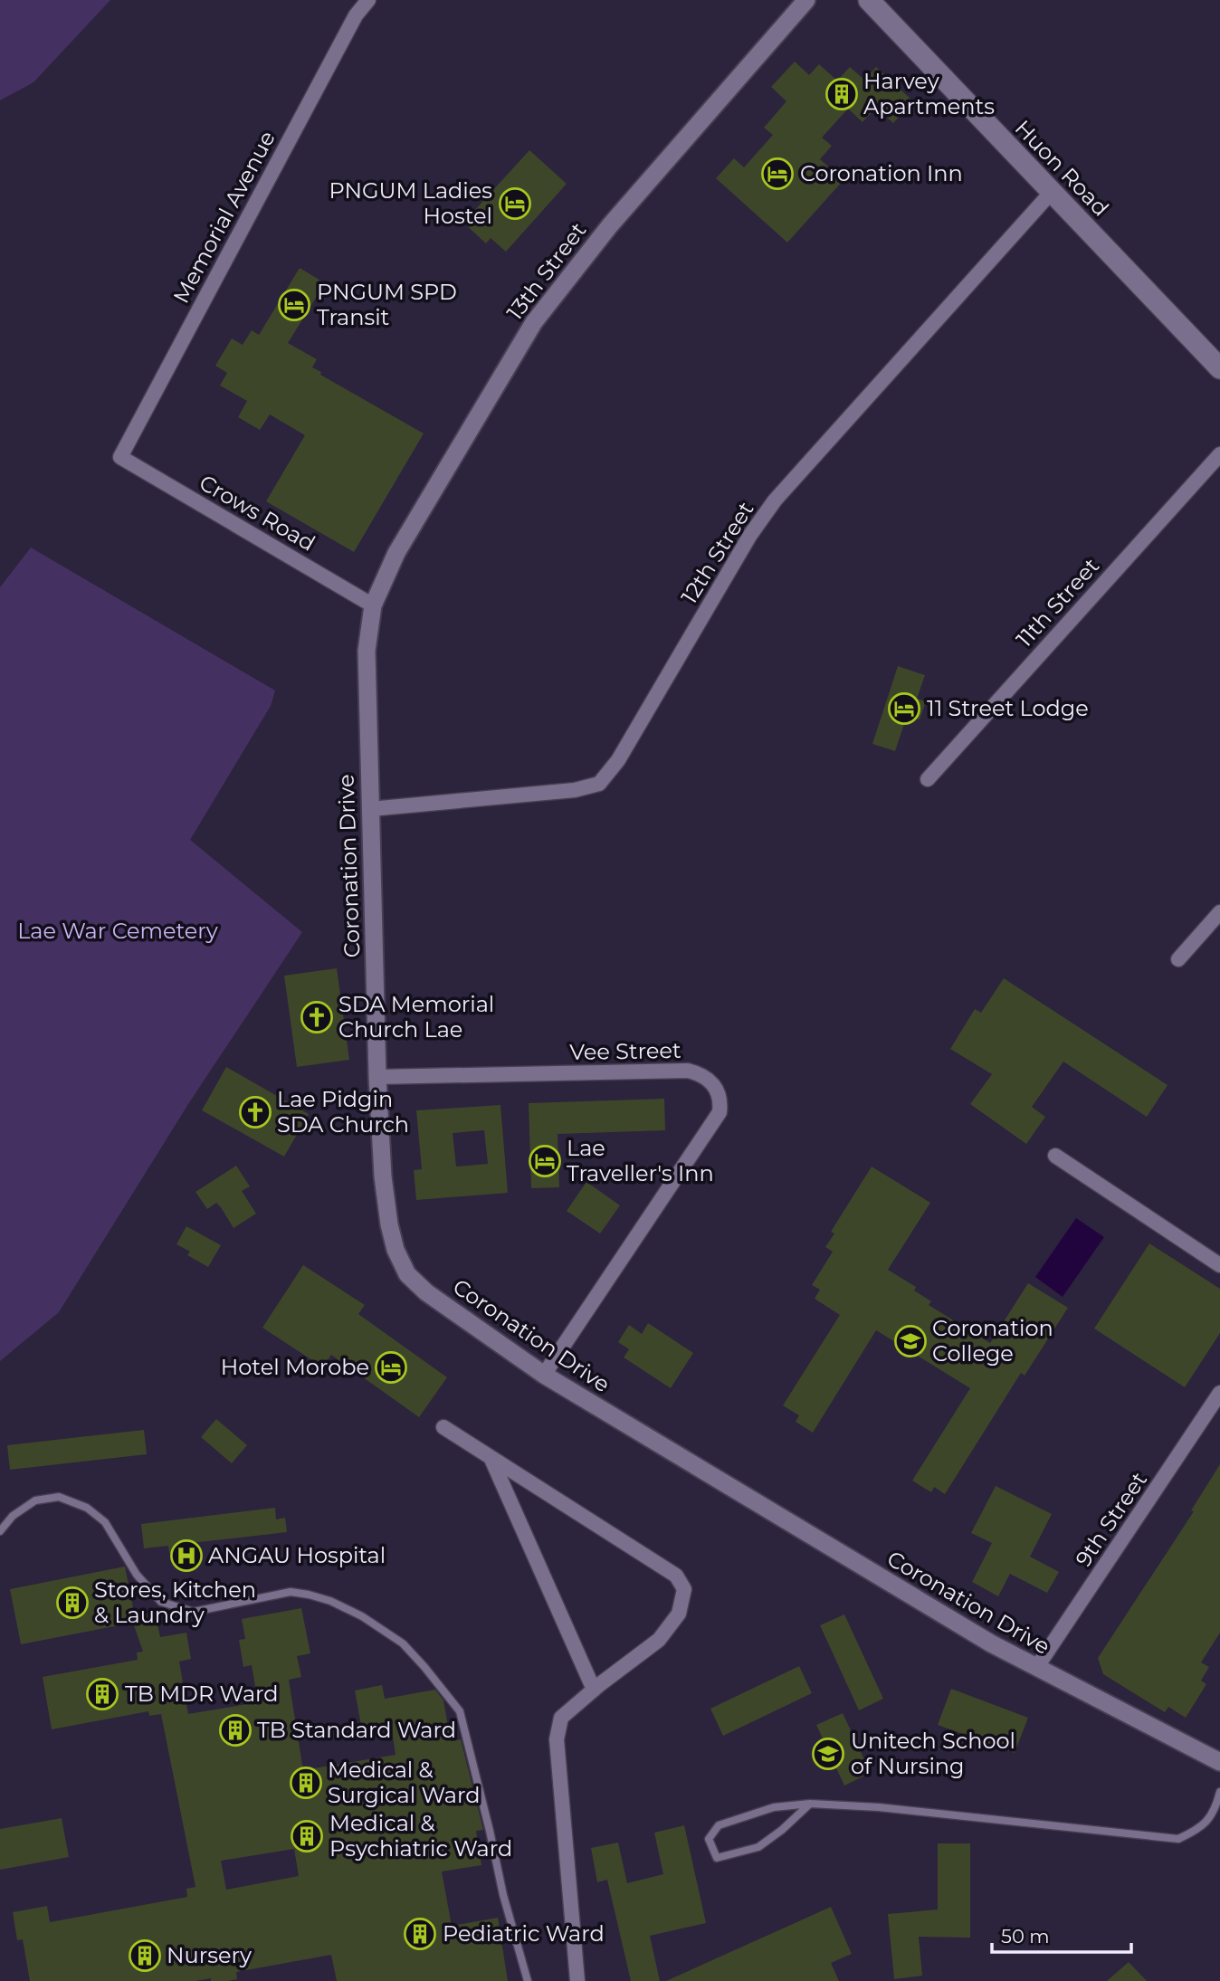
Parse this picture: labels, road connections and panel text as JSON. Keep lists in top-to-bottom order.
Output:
{
  "streets": {
    "main road": ["Huon Road"],
    "street": [
      "Memorial Avenue",
      "13th Street",
      "Crows Road",
      "12th Street",
      "11th Street",
      "Coronation Drive",
      "Vee Street",
      "9th Street"
    ]
  },
  "crossings": [
    ["Huon Road", "12th Street"],
    ["Memorial Avenue", "Crows Road"],
    ["13th Street", "Crows Road"],
    ["13th Street", "Coronation Drive"],
    ["Crows Road", "Coronation Drive"],
    ["12th Street", "Coronation Drive"],
    ["Coronation Drive", "Vee Street"],
    ["Coronation Drive", "9th Street"]
  ],
  "parks": ["Lae War Cemetery"],
  "places": {
    "building": [
      "Harvey Apartments",
      "Stores, Kitchen & Laundry",
      "TB MDR Ward",
      "TB Standard Ward",
      "Medical & Surgical Ward",
      "Medical & Psychiatric Ward",
      "Pediatric Ward",
      "Nursery"
    ],
    "hotel": [
      "Coronation Inn",
      "PNGUM Ladies Hostel",
      "PNGUM SPD Transit",
      "11 Street Lodge",
      "Lae Traveller's Inn",
      "Hotel Morobe"
    ],
    "church": ["SDA Memorial Church Lae", "Lae Pidgin SDA Church"],
    "school or university": ["Coronation College", "Unitech School of Nursing"],
    "hospital": ["ANGAU Hospital"]
  },
  "scale_bar": "50 m"
}
